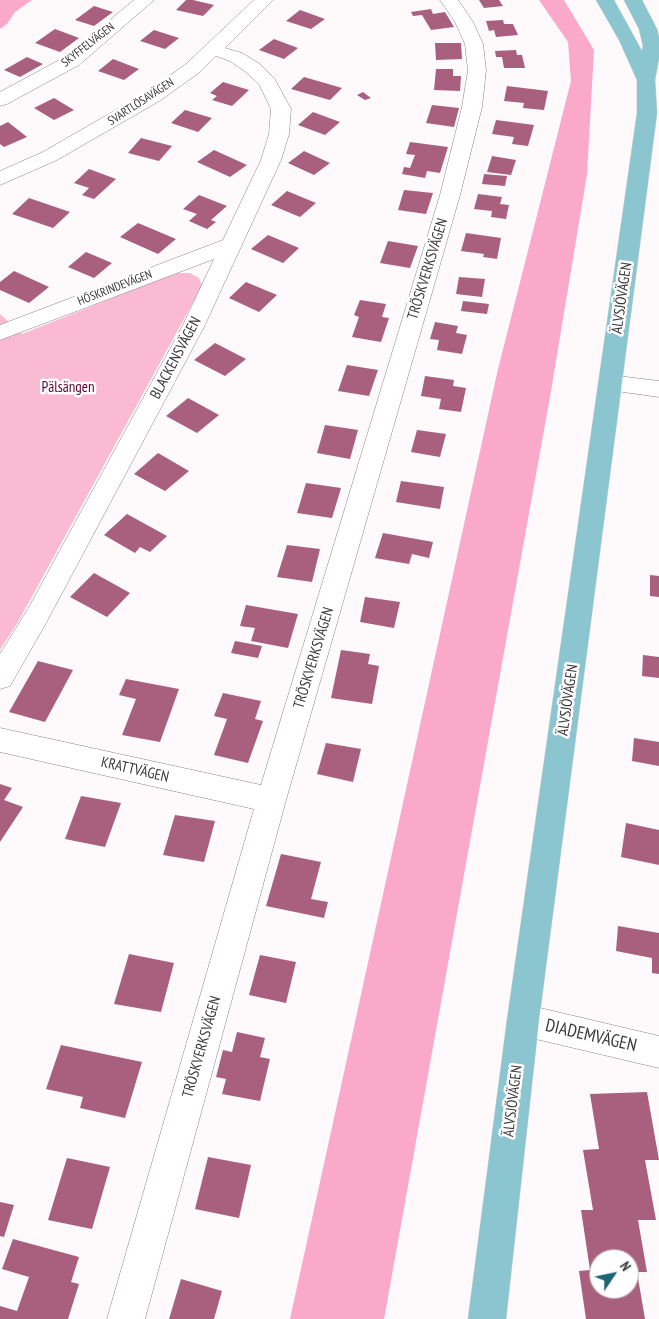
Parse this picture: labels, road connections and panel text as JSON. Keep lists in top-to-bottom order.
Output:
{
  "streets": {
    "main road": ["ÄLVSJÖVÄGEN"],
    "street": [
      "SKYFFELVÄGEN",
      "SVARTLÖSAVÄGEN",
      "TRÖSKVERKSVÄGEN",
      "HÖSKRINDEVÄGEN",
      "BLACKENSVÄGEN",
      "KRATTVÄGEN",
      "DIADEMVÄGEN"
    ]
  },
  "crossings": [
    ["SVARTLÖSAVÄGEN", "BLACKENSVÄGEN"],
    ["TRÖSKVERKSVÄGEN", "KRATTVÄGEN"],
    ["HÖSKRINDEVÄGEN", "BLACKENSVÄGEN"],
    ["ÄLVSJÖVÄGEN", "DIADEMVÄGEN"]
  ],
  "parks": ["Pälsängen"],
  "north": "top right"
}
